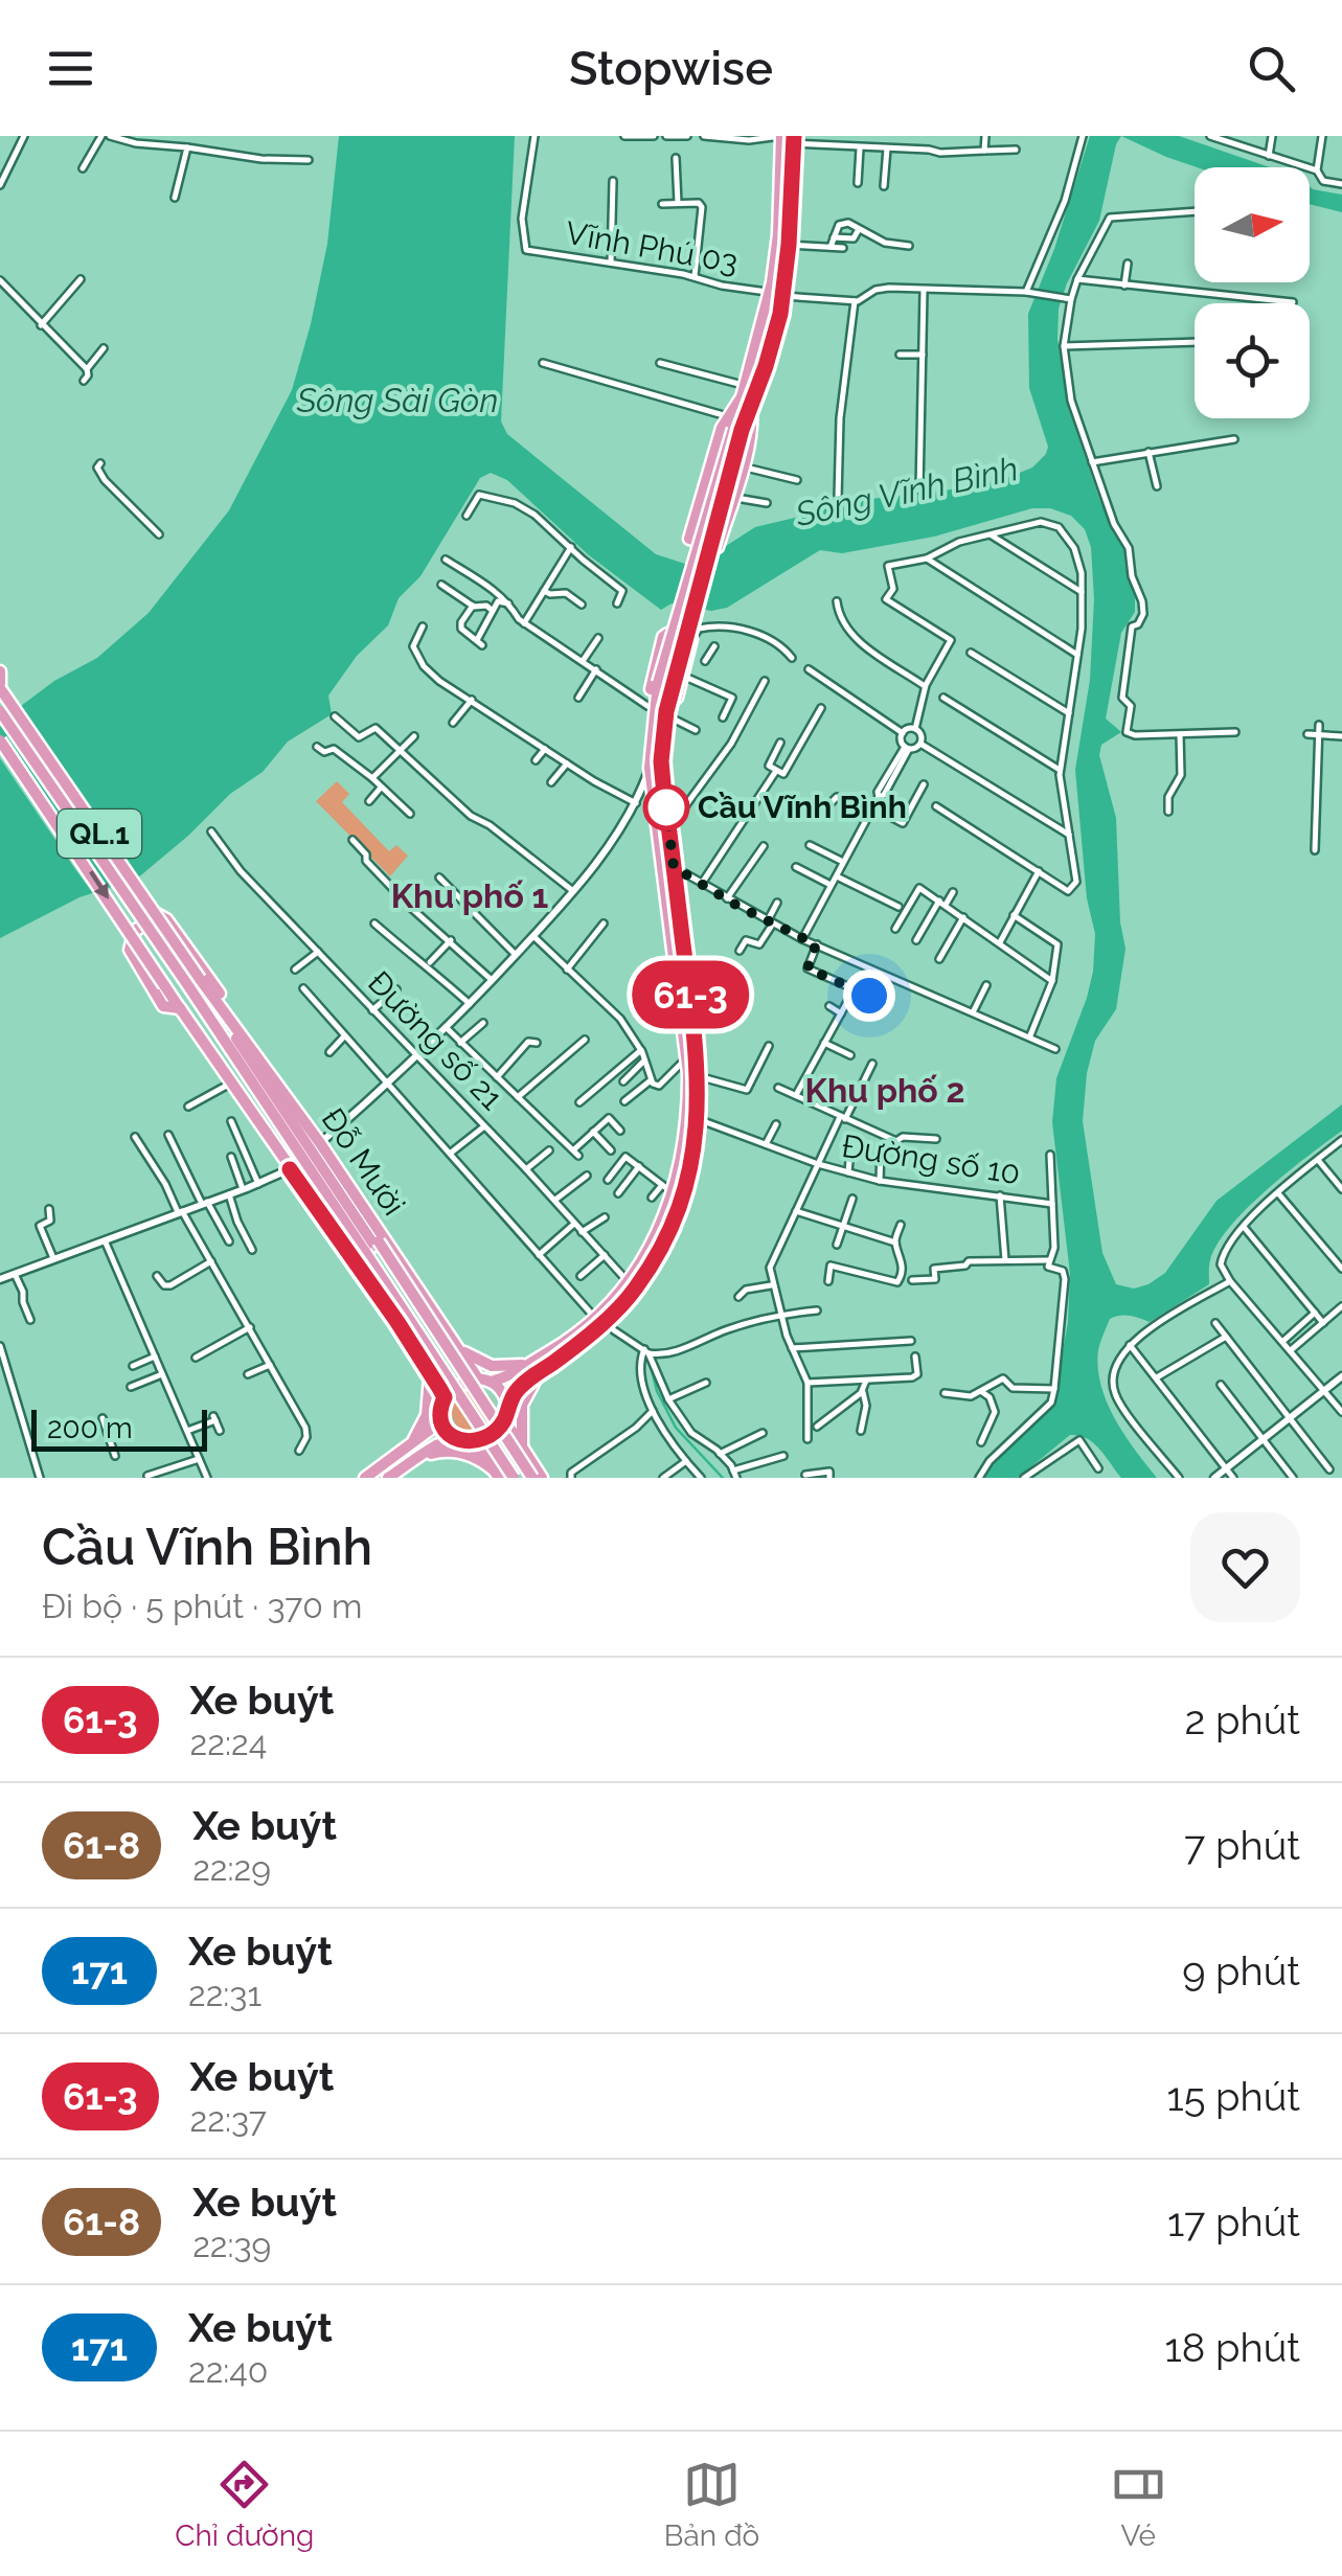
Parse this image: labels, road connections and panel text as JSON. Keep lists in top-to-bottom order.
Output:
{
  "streets": {
    "highway": ["QL.1", "Đỗ Mười"],
    "street": ["Vĩnh Phú 03", "Đường số 21", "Đường số 10"]
  },
  "crossings": [
    ["QL.1", "Đỗ Mười"]
  ],
  "districts": ["Khu phố 1", "Khu phố 2"],
  "water": ["Sông Sài Gòn", "Sông Vĩnh Bình"],
  "places": ["Cầu Vĩnh Bình"],
  "lines": ["bus line 61-3"],
  "scale_bar": "200 m",
  "north": "right",
  "page": {
    "header": "Stopwise",
    "on_map": "61-3",
    "scale": "200 m",
    "heading": ["Cầu Vĩnh Bình", "Đi bộ · 5 phút · 370 m"],
    "list": [
      {
        "mark": "61-3",
        "name": "Xe buýt",
        "note": "22:24",
        "value": "2 phút"
      },
      {
        "mark": "61-8",
        "name": "Xe buýt",
        "note": "22:29",
        "value": "7 phút"
      },
      {
        "mark": "171",
        "name": "Xe buýt",
        "note": "22:31",
        "value": "9 phút"
      },
      {
        "mark": "61-3",
        "name": "Xe buýt",
        "note": "22:37",
        "value": "15 phút"
      },
      {
        "mark": "61-8",
        "name": "Xe buýt",
        "note": "22:39",
        "value": "17 phút"
      },
      {
        "mark": "171",
        "name": "Xe buýt",
        "note": "22:40",
        "value": "18 phút"
      }
    ],
    "tabs": ["Chỉ đường", "Bản đồ", "Vé"]
  }
}
